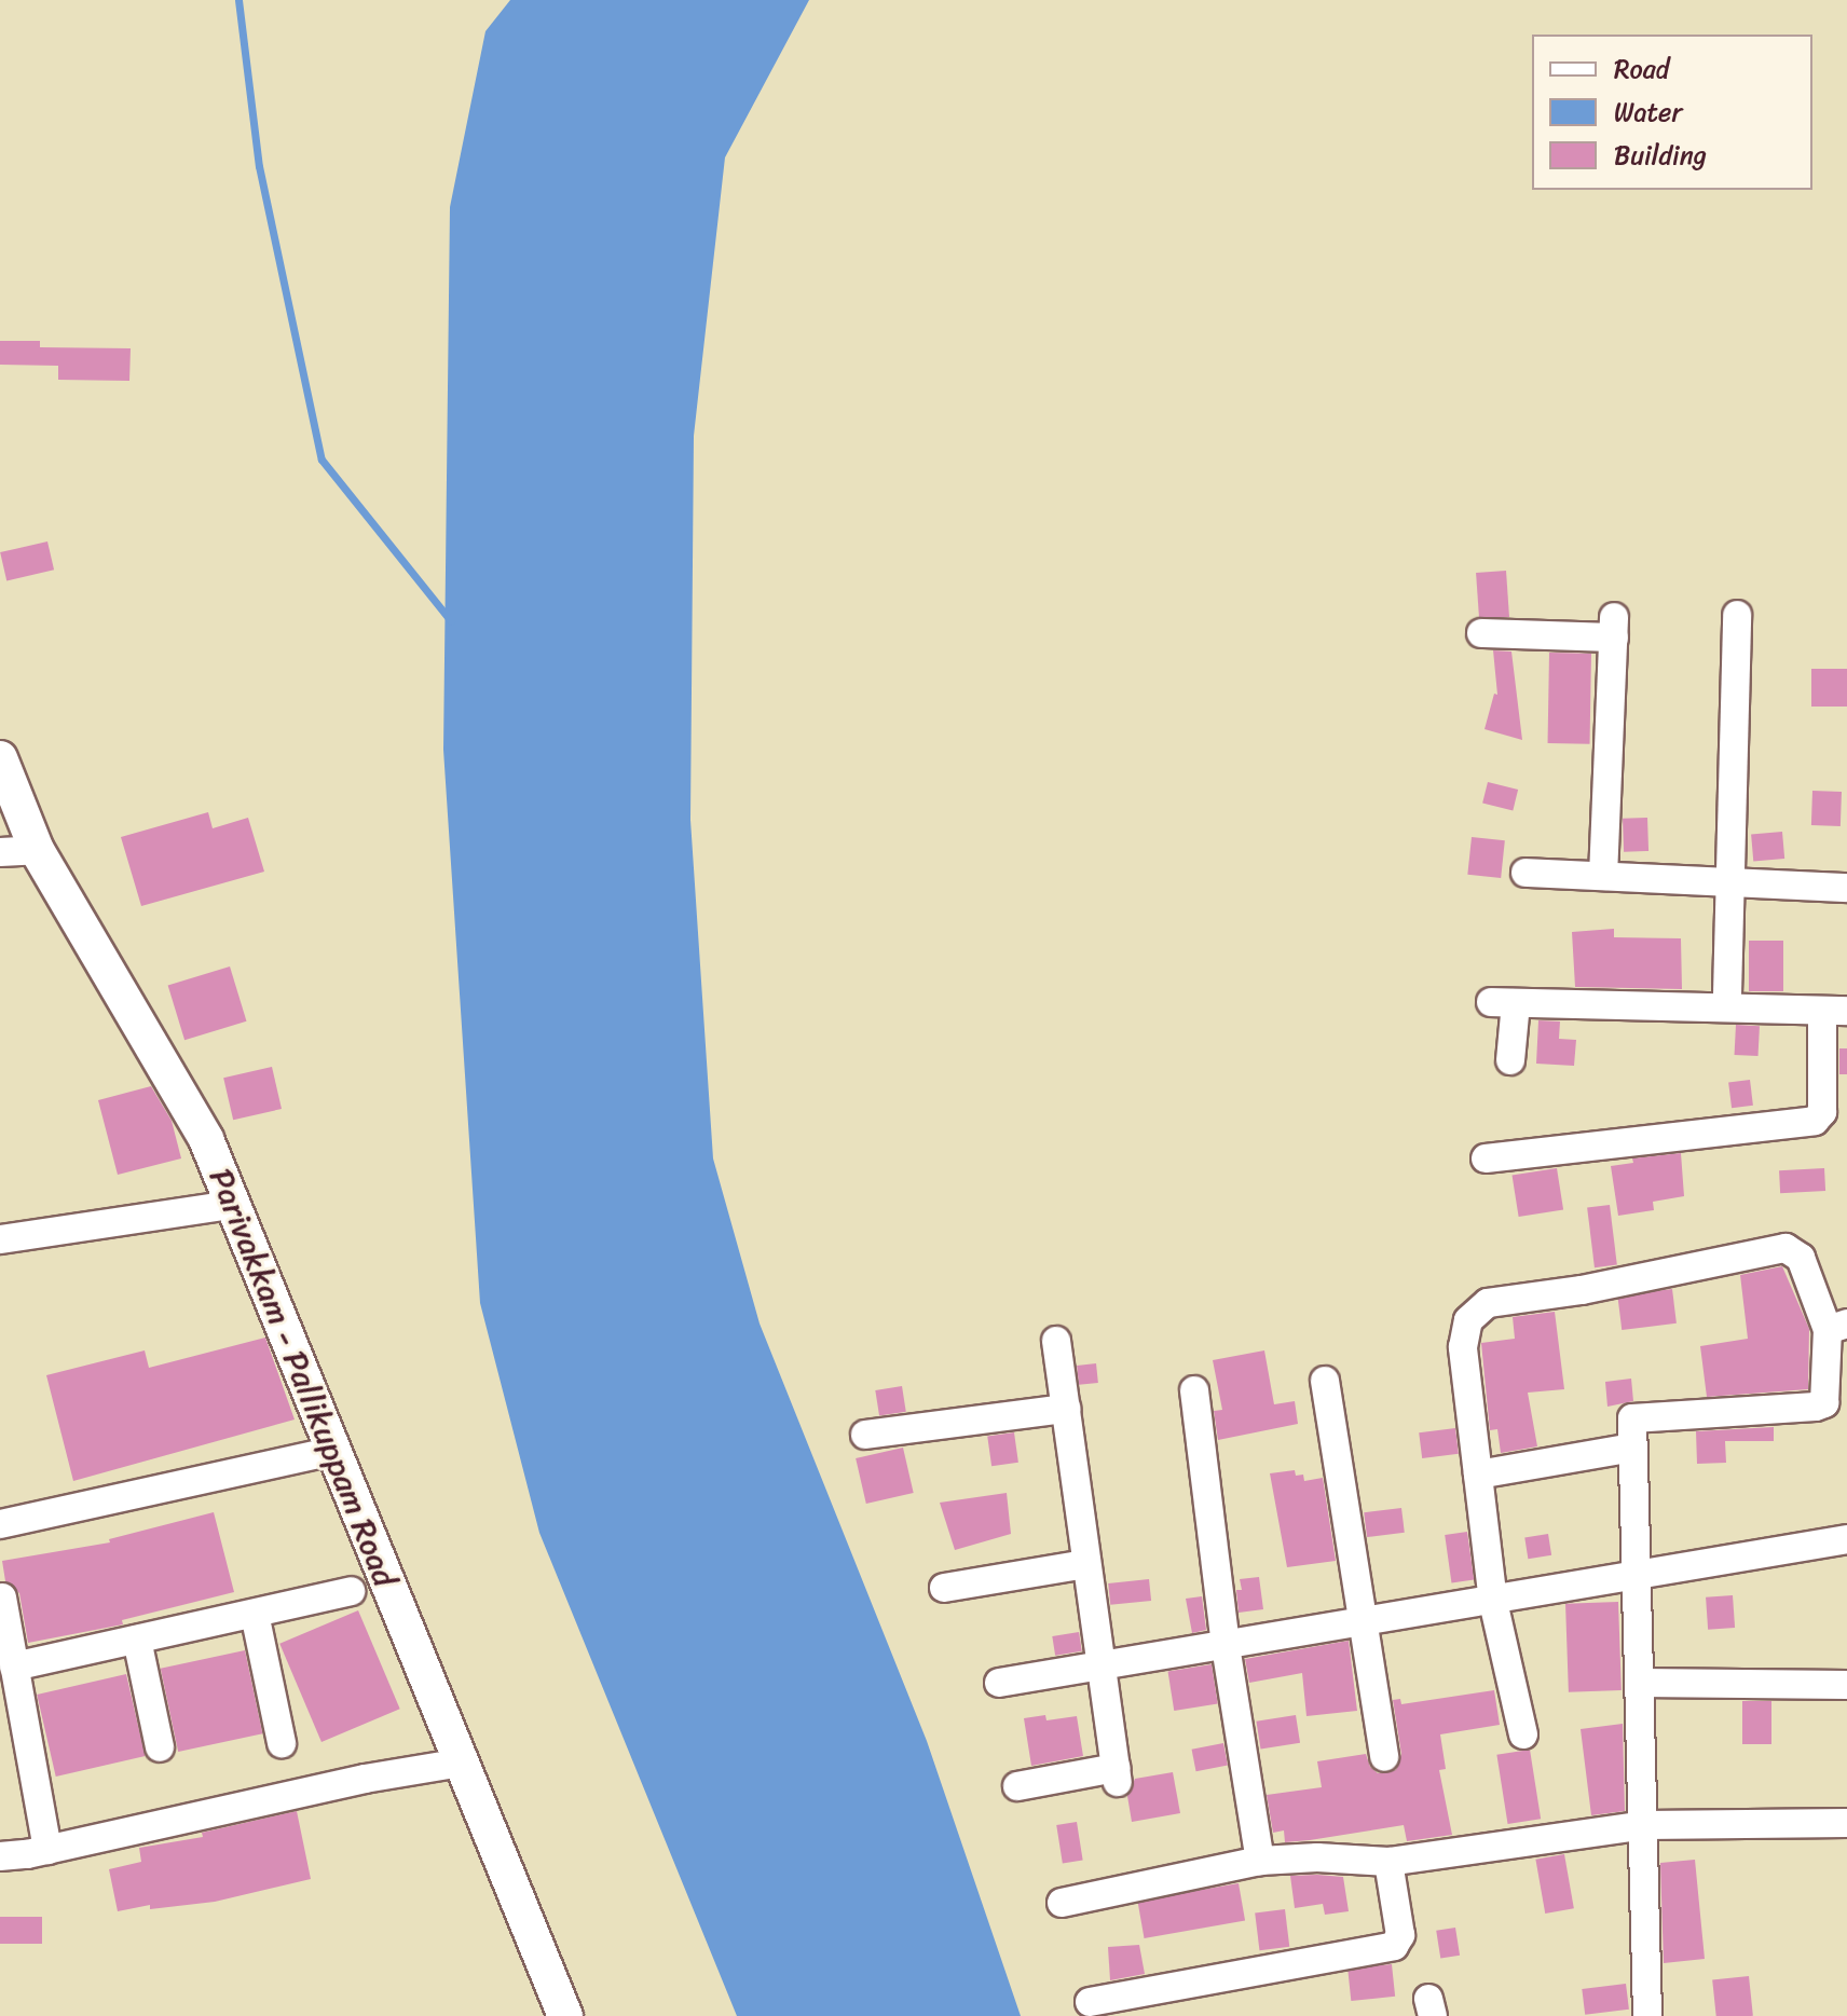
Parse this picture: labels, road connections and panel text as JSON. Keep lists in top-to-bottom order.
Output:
{
  "streets": {
    "street": ["Parivakkam - Pallikuppam Road"]
  },
  "legend": ["Road", "Water", "Building"]
}
